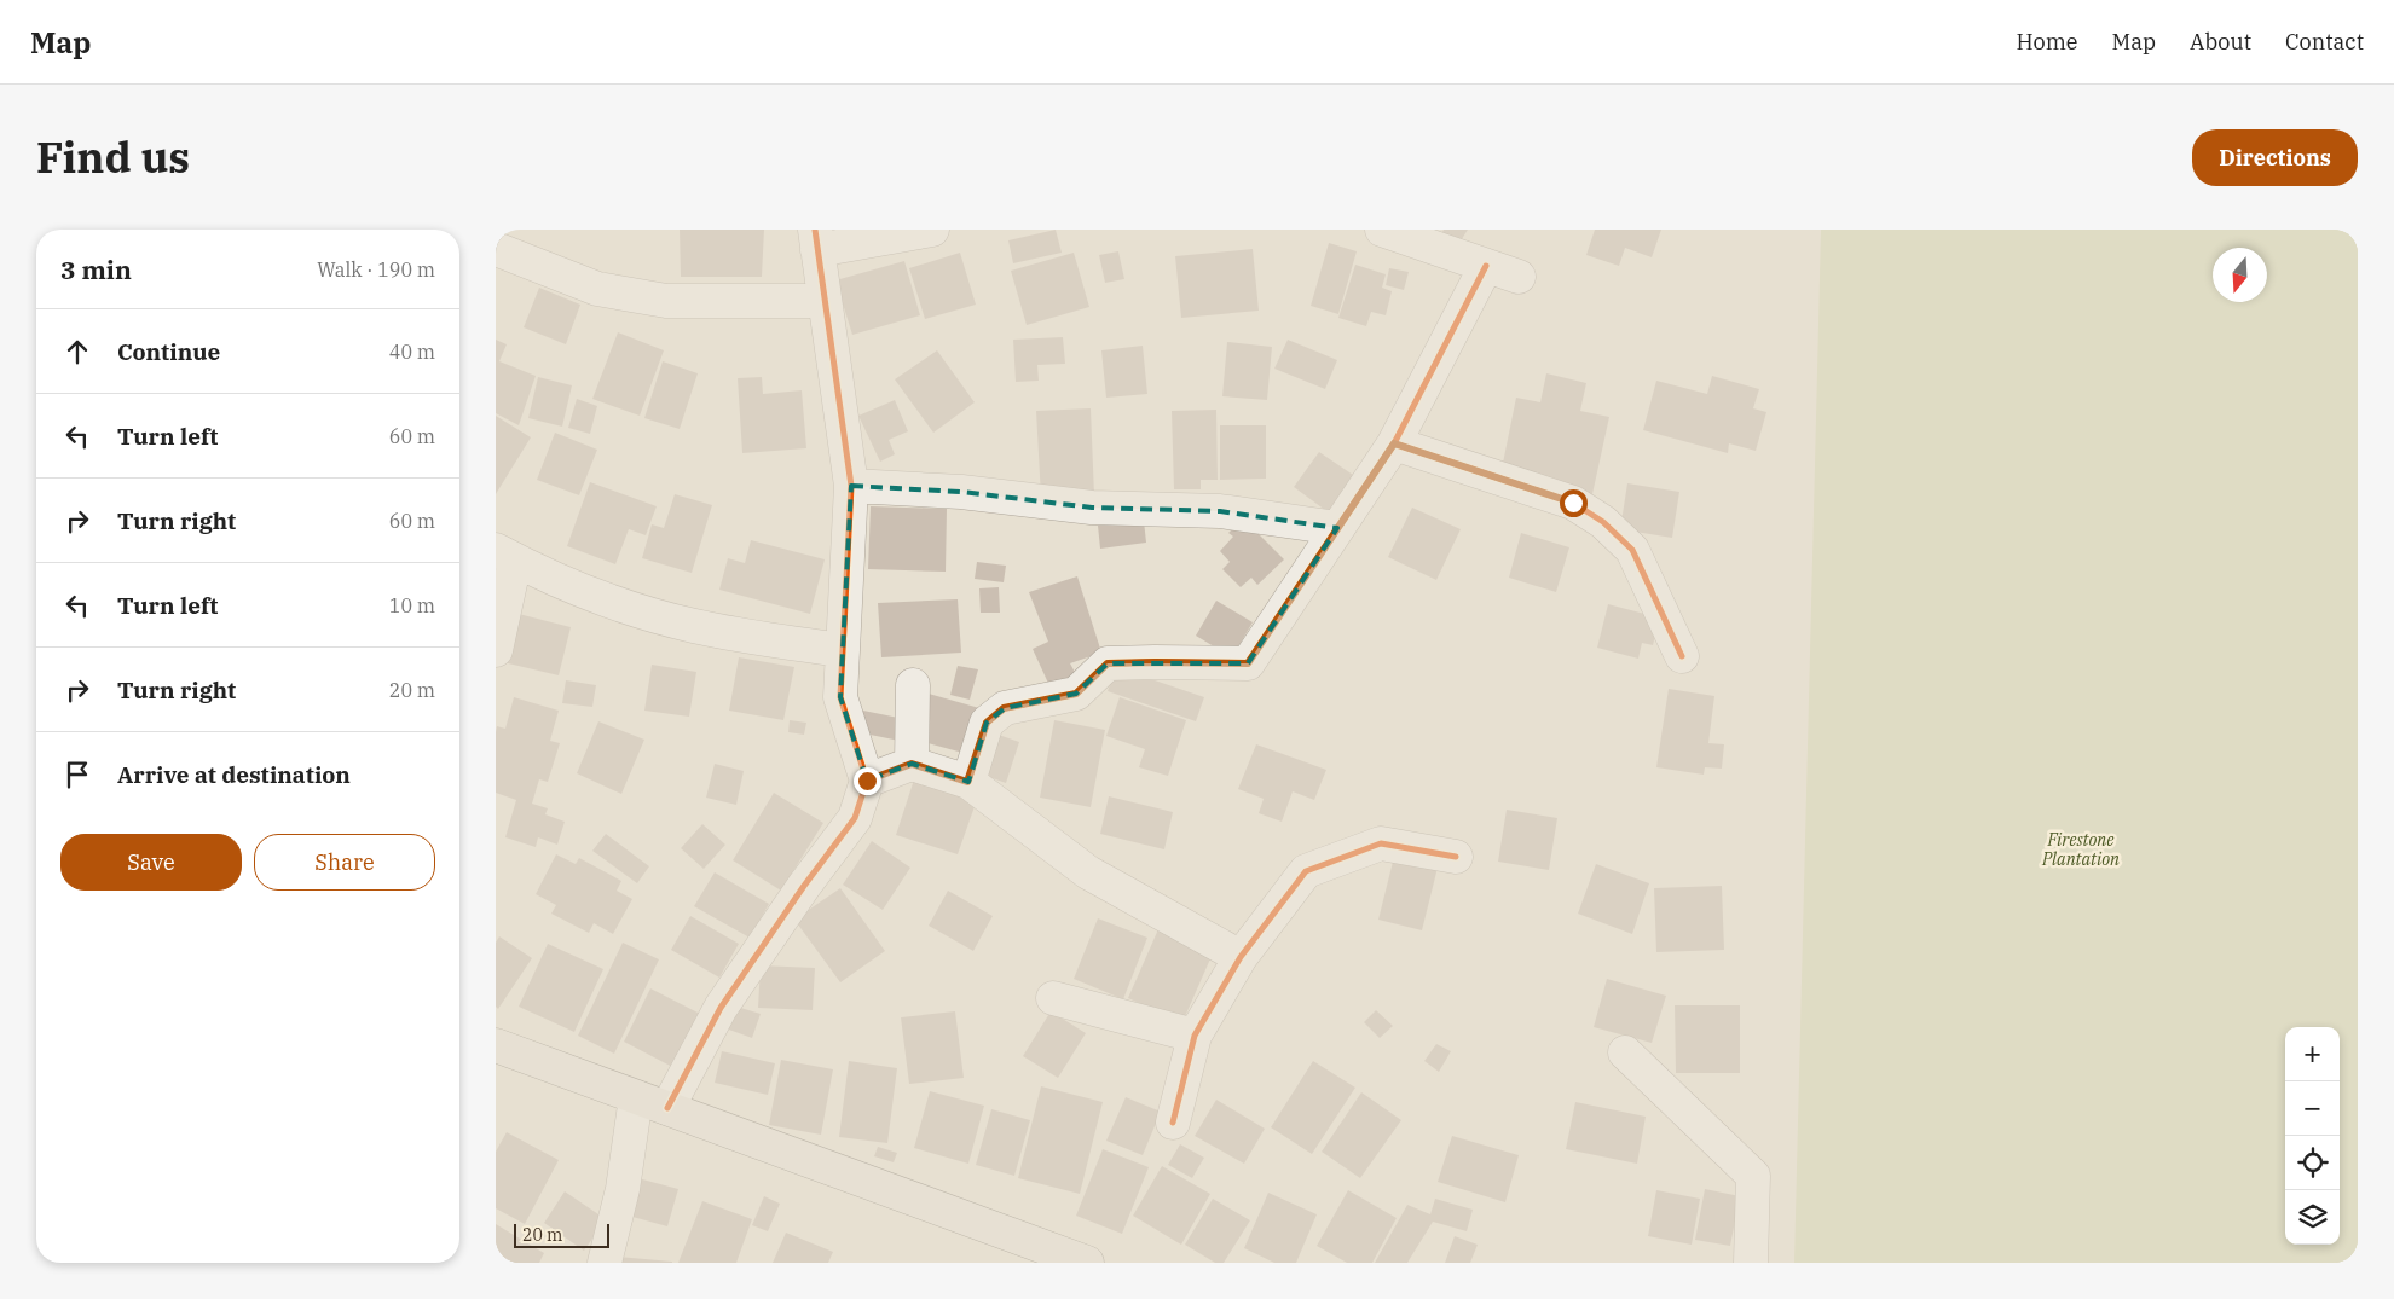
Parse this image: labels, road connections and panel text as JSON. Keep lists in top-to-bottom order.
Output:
{
  "parks": ["Firestone Plantation"],
  "scale_bar": "20 m",
  "north": "bottom",
  "page": {
    "header": "Map",
    "nav": [
      "Home",
      "Map",
      "About",
      "Contact"
    ],
    "title": "Find us",
    "buttons": [
      "Directions",
      ["Save", "Share"]
    ],
    "heading": ["3 min", "Walk · 190 m"],
    "list": [
      ["Continue", "40 m"],
      ["Turn left", "60 m"],
      ["Turn right", "60 m"],
      ["Turn left", "10 m"],
      ["Turn right", "20 m"],
      "Arrive at destination"
    ],
    "map_buttons": ["+", "−"],
    "scale": "20 m"
  }
}
